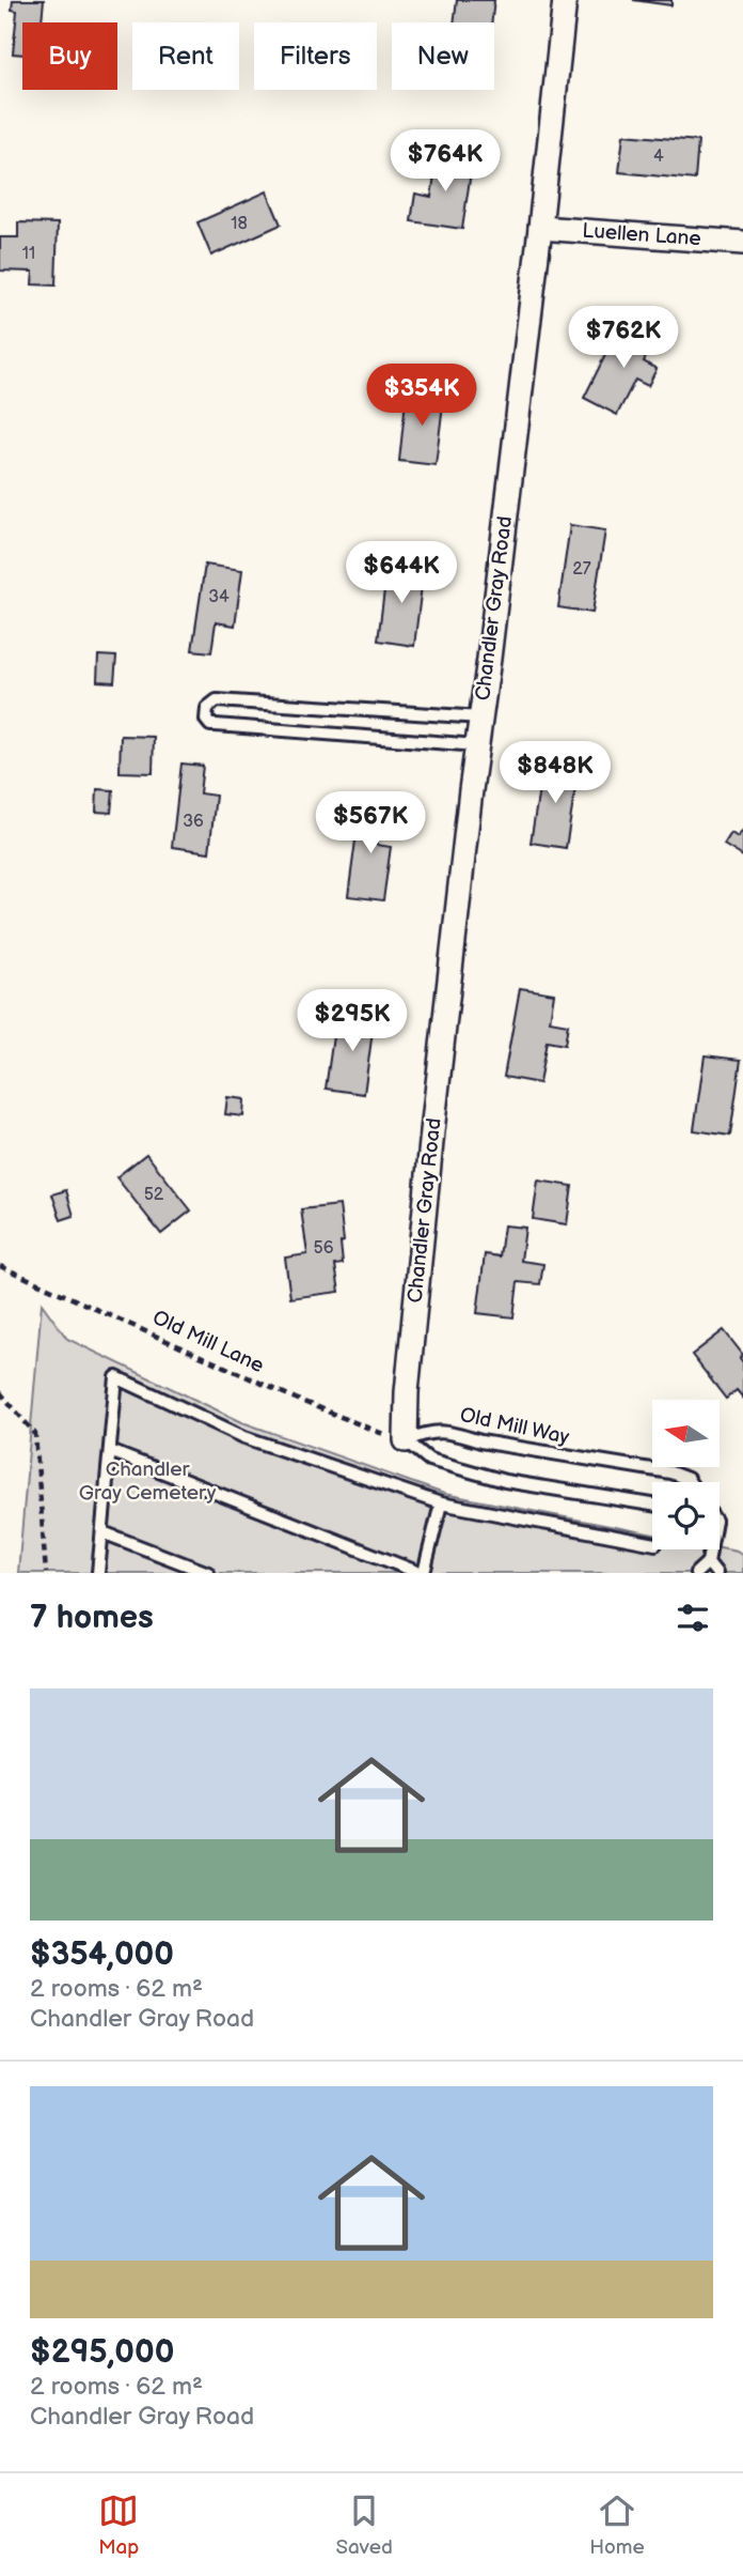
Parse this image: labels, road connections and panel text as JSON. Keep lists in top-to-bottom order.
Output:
{
  "streets": {
    "street": ["Luellen Lane", "Chandler Gray Road"],
    "lane": ["Old Mill Way"],
    "path": ["Old Mill Lane"]
  },
  "crossings": [
    ["Luellen Lane", "Chandler Gray Road"],
    ["Chandler Gray Road", "Old Mill Lane"],
    ["Chandler Gray Road", "Old Mill Way"],
    ["Old Mill Lane", "Old Mill Way"]
  ],
  "parks": ["Chandler Gray Cemetery"],
  "house_numbers": [
    "4",
    "18",
    "11",
    "27",
    "34",
    "36",
    "52",
    "56"
  ],
  "north": "left",
  "page": {
    "chip": [
      "Buy",
      "Rent",
      "Filters",
      "New"
    ],
    "price": [
      "$764K",
      "$762K",
      "$354K",
      "$644K",
      "$848K",
      "$567K",
      "$295K"
    ],
    "heading": "7 homes",
    "list": [
      {
        "name": "$354,000",
        "note": "2 rooms · 62 m² · Chandler Gray Road"
      },
      {
        "name": "$295,000",
        "note": "2 rooms · 62 m² · Chandler Gray Road"
      }
    ],
    "tabs": ["Map", "Saved", "Home"]
  }
}
